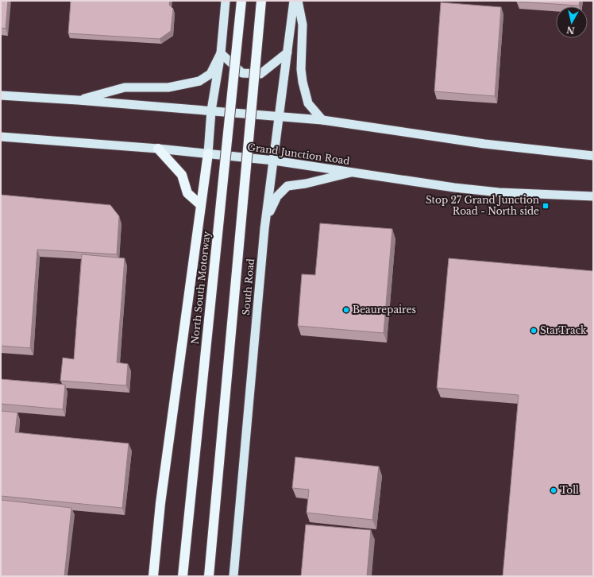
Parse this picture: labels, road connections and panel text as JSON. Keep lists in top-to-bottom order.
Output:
{
  "streets": {
    "highway": ["Grand Junction Road", "South Road", "North South Motorway"]
  },
  "crossings": [
    ["Grand Junction Road", "South Road"]
  ],
  "places": {
    "transit": ["Stop 27 Grand Junction Road - North side"],
    "other": ["Beaurepaires", "StarTrack", "Toll"]
  },
  "north": "bottom"
}
